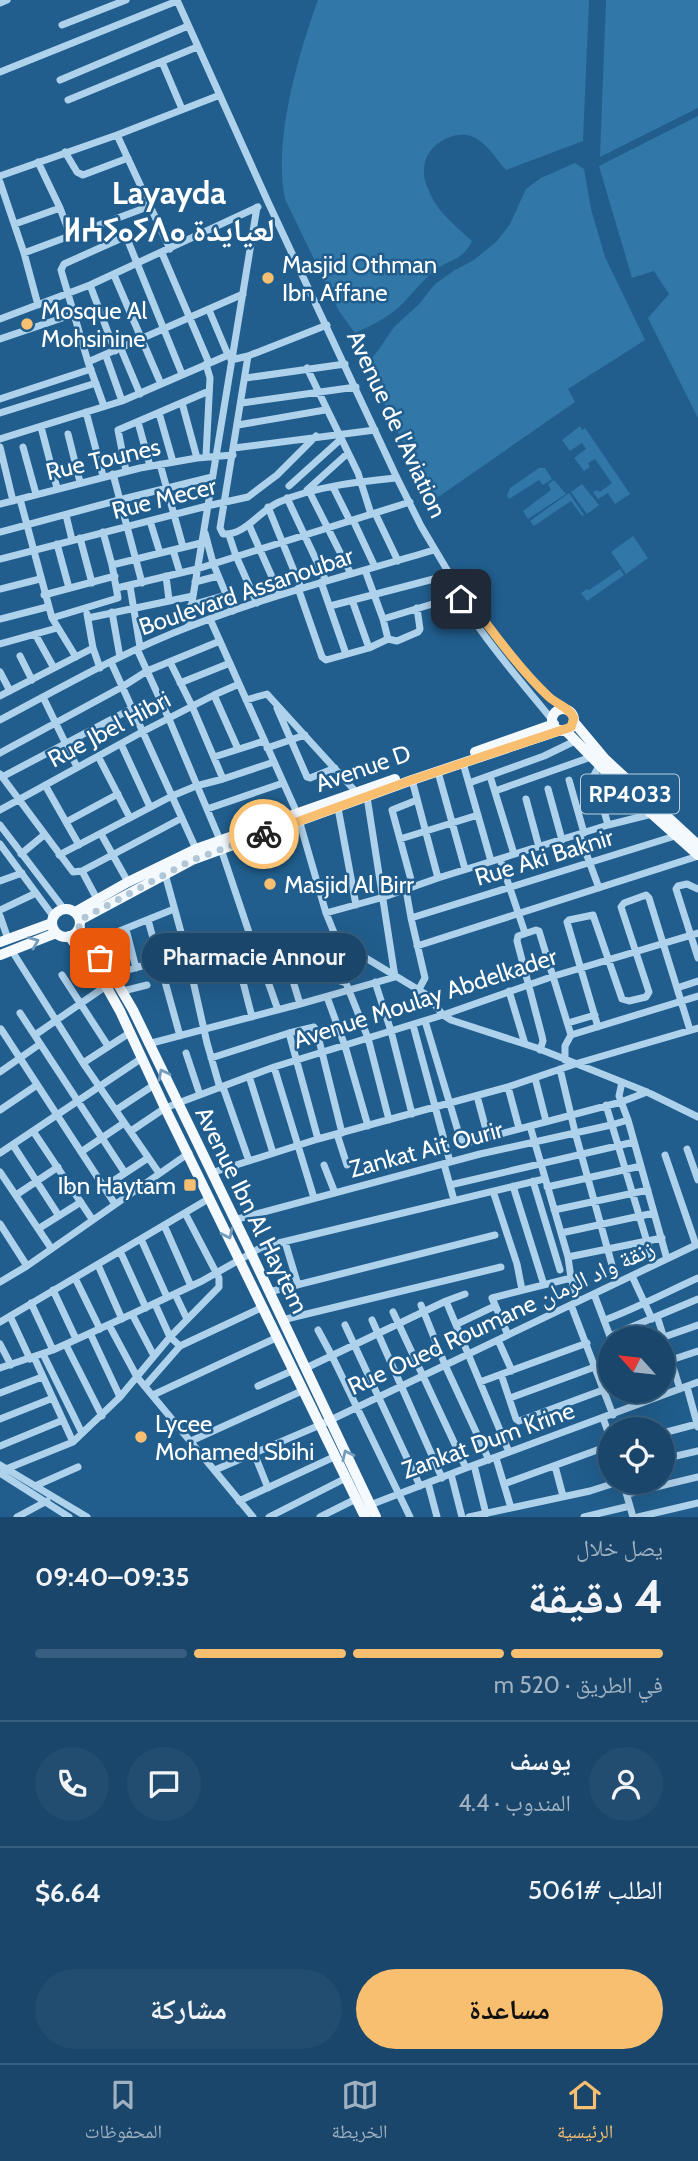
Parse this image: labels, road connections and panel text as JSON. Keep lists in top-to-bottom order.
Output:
{
  "streets": {
    "main road": [
      "Avenue de l'Aviation",
      "Avenue D",
      "RP4033",
      "Avenue Ibn Al Haytem"
    ],
    "street": [
      "Rue Tounes",
      "Rue Mecer",
      "Boulevard Assanoubar",
      "Rue Jbel Hibri",
      "Rue Aki Baknir",
      "Avenue Moulay Abdelkader",
      "Zankat Ait Ourir",
      "Rue Oued Roumane زنقة واد الرمان",
      "Zankat Dum Krine"
    ]
  },
  "crossings": [
    ["Avenue de l'Aviation", "Rue Tounes"],
    ["Avenue de l'Aviation", "Boulevard Assanoubar"],
    ["Avenue de l'Aviation", "Avenue D"],
    ["Avenue de l'Aviation", "RP4033"],
    ["Avenue de l'Aviation", "Rue Aki Baknir"],
    ["Rue Tounes", "Rue Mecer"],
    ["Avenue D", "RP4033"],
    ["Avenue D", "Avenue Ibn Al Haytem"],
    ["Avenue Moulay Abdelkader", "Avenue Ibn Al Haytem"],
    ["Zankat Ait Ourir", "Avenue Ibn Al Haytem"],
    ["Avenue Ibn Al Haytem", "Rue Oued Roumane زنقة واد الرمان"],
    ["Avenue Ibn Al Haytem", "Zankat Dum Krine"]
  ],
  "districts": ["Layayda ⵍⵄⵢⴰⵢⴷⴰ لعيايدة"],
  "places": {
    "other": [
      "Masjid Othman Ibn Affane",
      "Mosque Al Mohsinine",
      "Masjid Al Birr",
      "Pharmacie Annour",
      "Lycee Mohamed Sbihi"
    ],
    "transit": ["Ibn Haytam"]
  },
  "north": "top left",
  "page": {
    "bubble": "Pharmacie Annour",
    "heading": ["4 دقيقة", "يصل خلال", "09:35–09:40"],
    "panel": [
      "يوسف",
      "المندوب · 4.4",
      "الطلب #5061",
      "$6.64"
    ],
    "bar": "في الطريق · 520 m",
    "buttons": ["مساعدة", "مشاركة"],
    "tabs": ["الرئيسية", "الخريطة", "المحفوظات"]
  }
}
